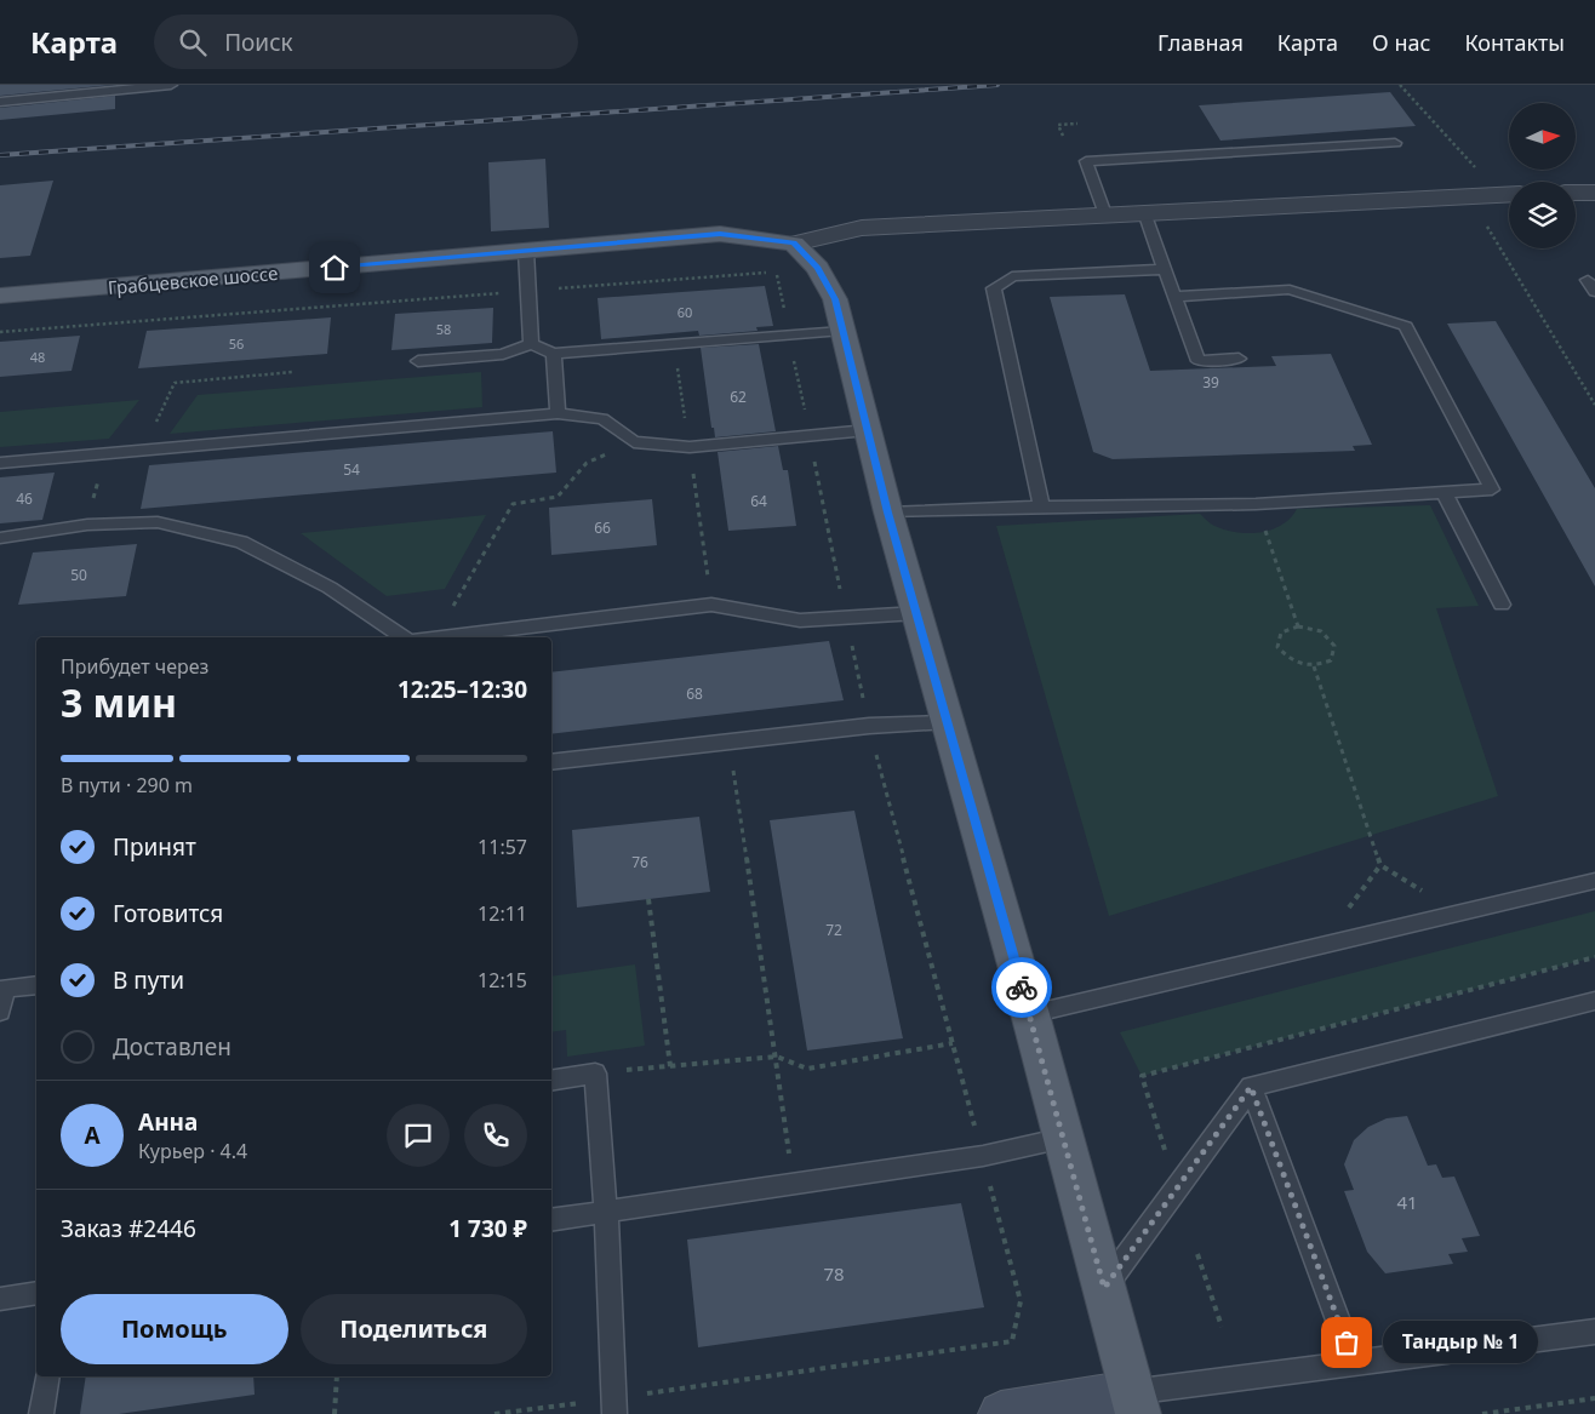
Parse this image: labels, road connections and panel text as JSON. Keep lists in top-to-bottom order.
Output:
{
  "streets": {
    "main road": ["Грабцевское шоссе"]
  },
  "places": ["Тандыр № 1"],
  "house_numbers": [
    "60",
    "58",
    "56",
    "48",
    "39",
    "62",
    "54",
    "46",
    "64",
    "66",
    "50",
    "68",
    "76",
    "72",
    "41",
    "78"
  ],
  "north": "right",
  "page": {
    "header": "Карта",
    "search": "Поиск",
    "nav": [
      "Главная",
      "Карта",
      "О нас",
      "Контакты"
    ],
    "heading": ["3 мин", "Прибудет через", "12:25–12:30"],
    "panel": [
      "Анна",
      "Курьер · 4.4",
      "Заказ #2446",
      "1 730 ₽"
    ],
    "bar": "В пути · 290 m",
    "list": [
      ["Принят", "11:57"],
      ["Готовится", "12:11"],
      ["В пути", "12:15"],
      "Доставлен"
    ],
    "round": "А",
    "buttons": ["Помощь", "Поделиться"],
    "bubble": "Тандыр № 1"
  }
}
